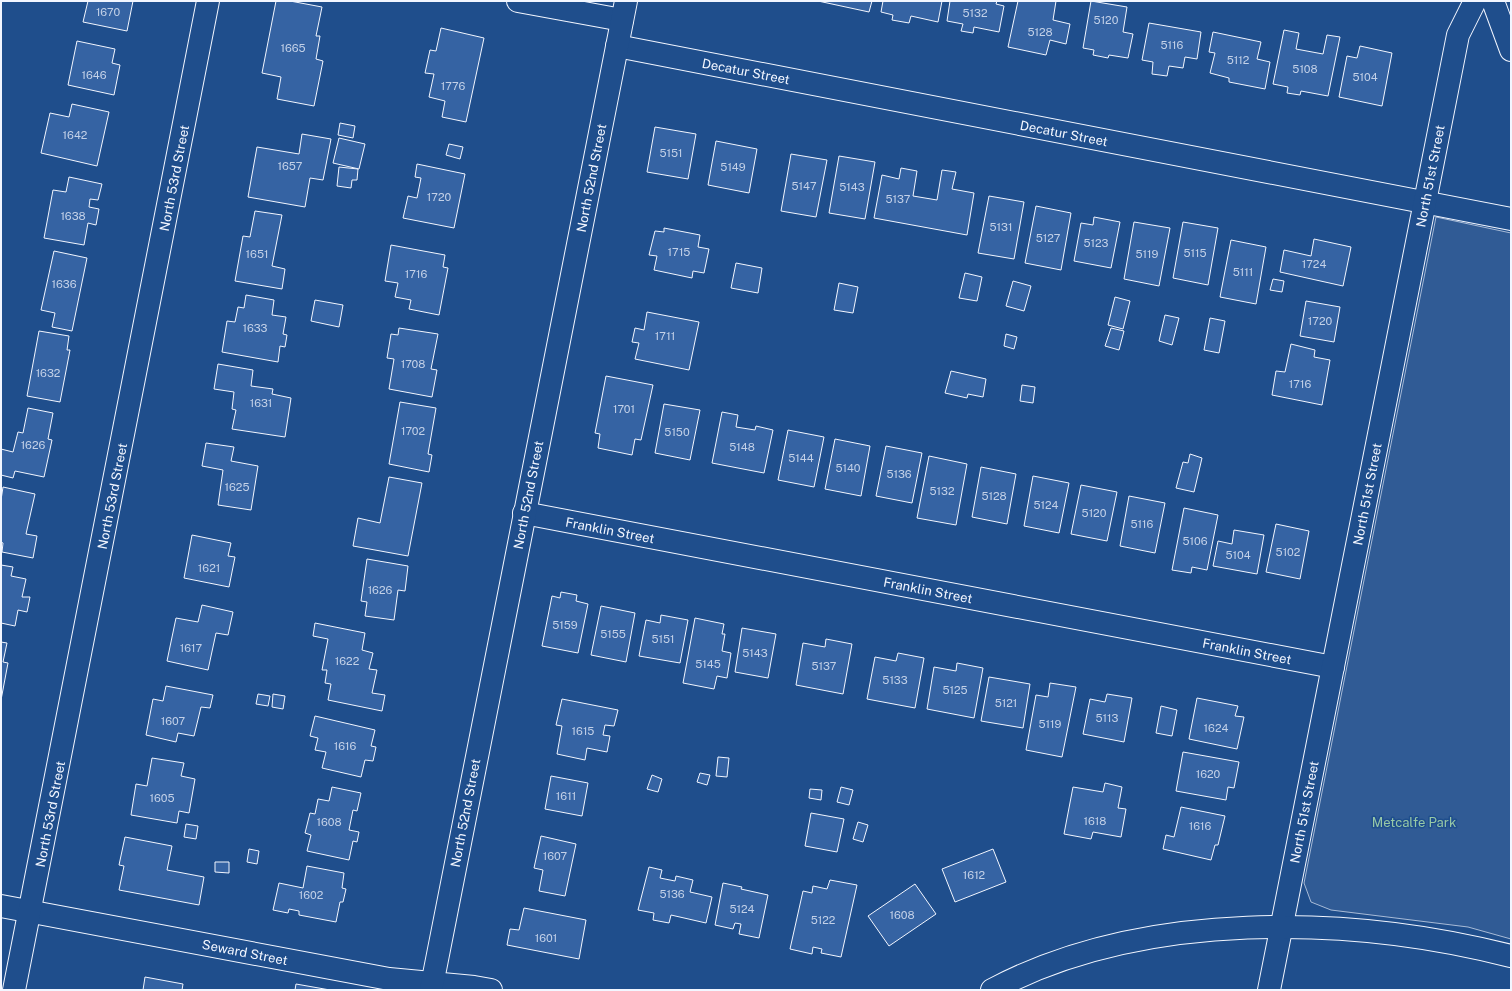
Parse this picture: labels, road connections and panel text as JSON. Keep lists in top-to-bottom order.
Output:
{
  "streets": {
    "street": [
      "Decatur Street",
      "North 51st Street",
      "North 53rd Street",
      "North 52nd Street",
      "Franklin Street",
      "Seward Street"
    ]
  },
  "crossings": [
    ["Decatur Street", "North 51st Street"],
    ["Decatur Street", "North 52nd Street"],
    ["North 51st Street", "Franklin Street"],
    ["North 53rd Street", "Seward Street"],
    ["North 52nd Street", "Franklin Street"],
    ["North 52nd Street", "Seward Street"]
  ],
  "parks": ["Metcalfe Park"],
  "house_numbers": [
    "1670",
    "5132",
    "5120",
    "5128",
    "5116",
    "1665",
    "5112",
    "5108",
    "1646",
    "5104",
    "1776",
    "1642",
    "5151",
    "1657",
    "5149",
    "5147",
    "5143",
    "1720",
    "5137",
    "1638",
    "5131",
    "5127",
    "5123",
    "1715",
    "5115",
    "1651",
    "5119",
    "1724",
    "5111",
    "1716",
    "1636",
    "1720",
    "1633",
    "1711",
    "1708",
    "1632",
    "1716",
    "1631",
    "1701",
    "1702",
    "5150",
    "1626",
    "5148",
    "5144",
    "5140",
    "5136",
    "1625",
    "5132",
    "5128",
    "5124",
    "5120",
    "5116",
    "5106",
    "5102",
    "5104",
    "1621",
    "1626",
    "5159",
    "5155",
    "5151",
    "1617",
    "5143",
    "1622",
    "5145",
    "5137",
    "5133",
    "5125",
    "5121",
    "5113",
    "1607",
    "5119",
    "1624",
    "1615",
    "1616",
    "1620",
    "1611",
    "1605",
    "1618",
    "1608",
    "1616",
    "1607",
    "1612",
    "5136",
    "1602",
    "5124",
    "1608",
    "5122",
    "1601"
  ]
}
